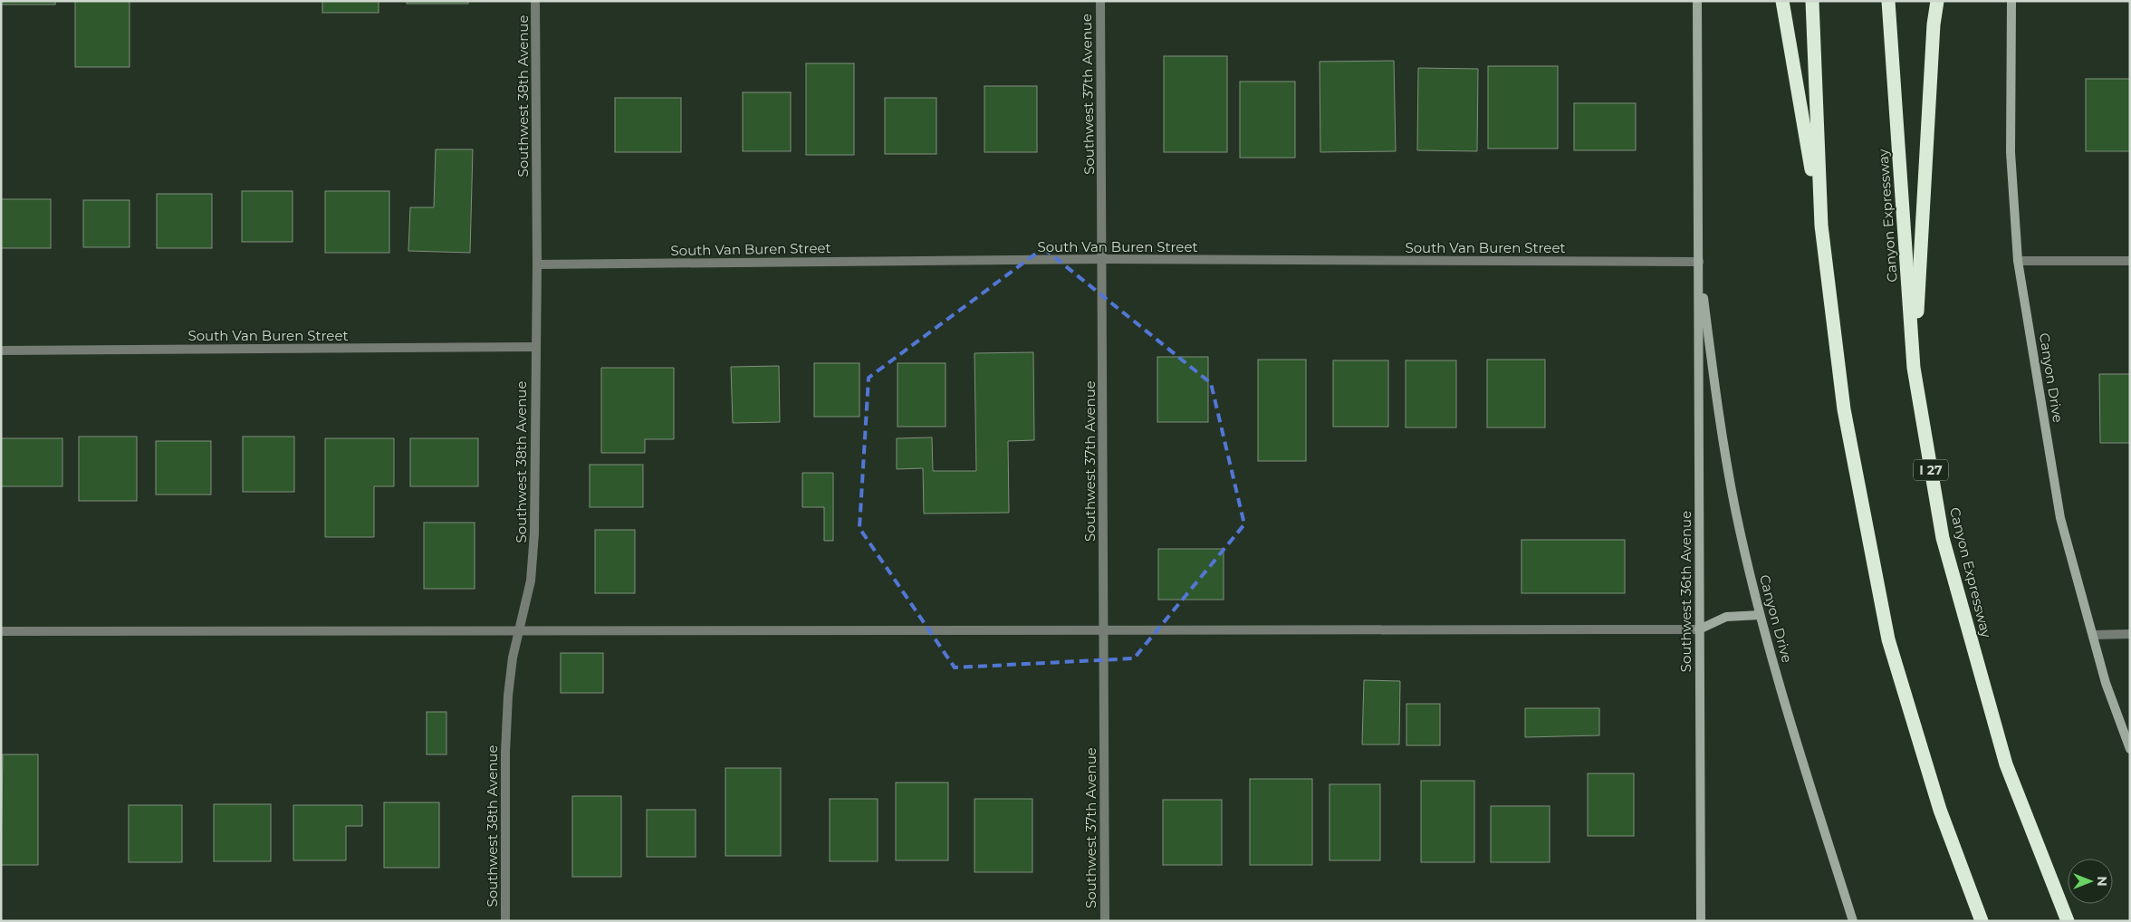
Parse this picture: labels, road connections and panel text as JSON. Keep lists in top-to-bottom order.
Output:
{
  "streets": {
    "highway": ["Canyon Expressway", "I 27"],
    "main road": ["Canyon Drive", "Southwest 36th Avenue"],
    "street": ["Southwest 37th Avenue", "Southwest 38th Avenue", "South Van Buren Street"]
  },
  "crossings": [
    ["Southwest 37th Avenue", "South Van Buren Street"],
    ["Southwest 38th Avenue", "South Van Buren Street"],
    ["South Van Buren Street", "Canyon Drive"],
    ["South Van Buren Street", "Southwest 36th Avenue"],
    ["Canyon Drive", "Southwest 36th Avenue"]
  ],
  "north": "right"
}
